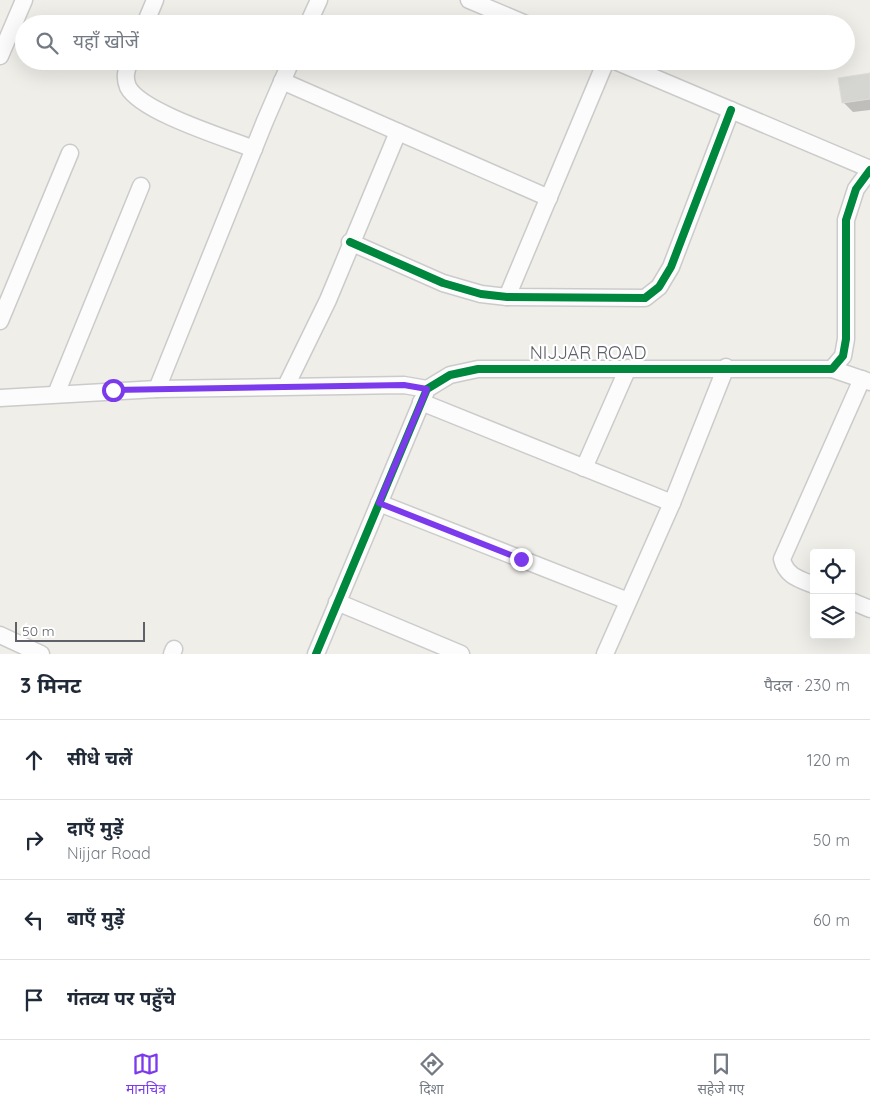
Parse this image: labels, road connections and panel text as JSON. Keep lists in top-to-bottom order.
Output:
{
  "streets": {
    "street": ["NIJJAR ROAD"]
  },
  "scale_bar": "50 m",
  "page": {
    "search": "यहाँ खोजें",
    "scale": "50 m",
    "heading": ["3 मिनट", "पैदल · 230 m"],
    "list": [
      ["सीधे चलें", "120 m"],
      ["दाएँ मुड़ें", "Nijjar Road", "50 m"],
      ["बाएँ मुड़ें", "60 m"],
      "गंतव्य पर पहुँचे"
    ],
    "nav": ["मानचित्र", "दिशा", "सहेजे गए"]
  }
}
